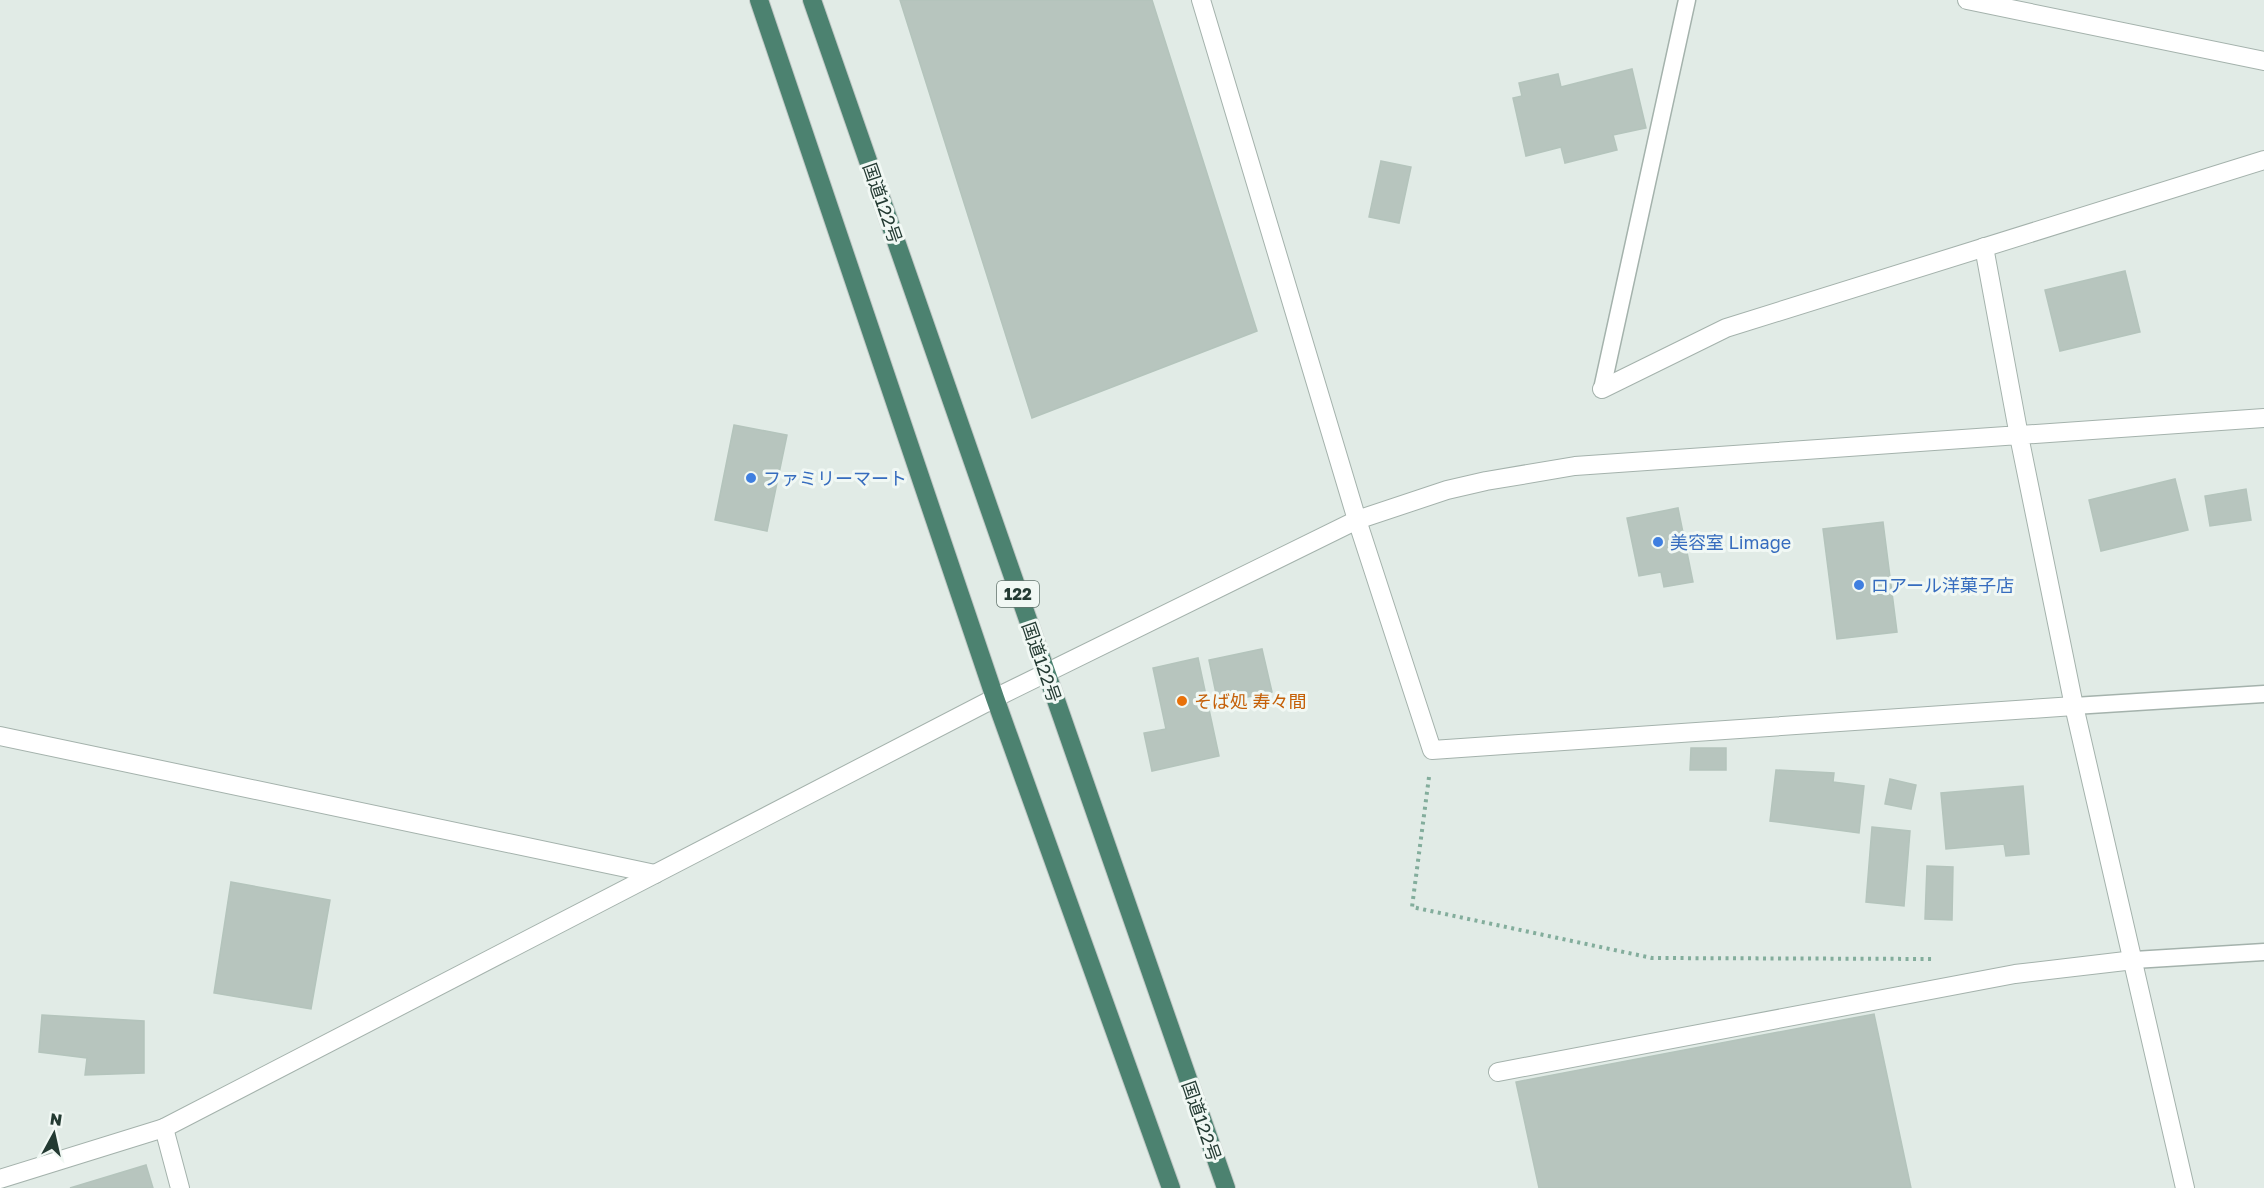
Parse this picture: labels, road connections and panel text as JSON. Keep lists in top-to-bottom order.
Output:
{
  "streets": {
    "highway": ["国道122号", "122"]
  },
  "places": [
    "ファミリーマート",
    "美容室 Limage",
    "ロアール洋菓子店",
    "そば処 寿々間"
  ],
  "north": "top"
}
